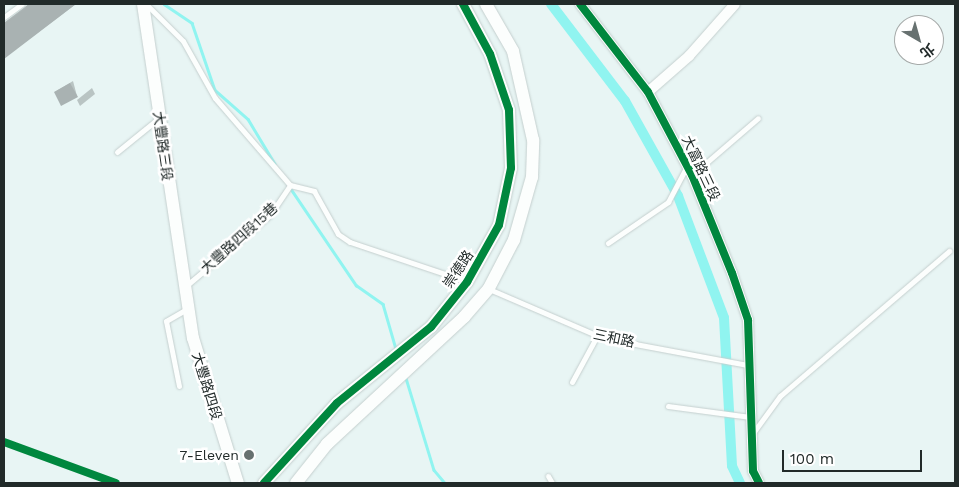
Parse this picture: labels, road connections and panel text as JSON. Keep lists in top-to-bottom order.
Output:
{
  "streets": {
    "street": [
      "大豐路三段",
      "大富路三段",
      "崇德路",
      "大豐路四段"
    ],
    "lane": ["大豐路四段15巷", "三和路"]
  },
  "crossings": [
    ["大豐路三段", "大豐路四段15巷"],
    ["大豐路三段", "大豐路四段"],
    ["大富路三段", "三和路"],
    ["大豐路四段15巷", "大豐路四段"]
  ],
  "places": ["7-Eleven"],
  "scale_bar": "100 m",
  "north": "bottom right"
}
